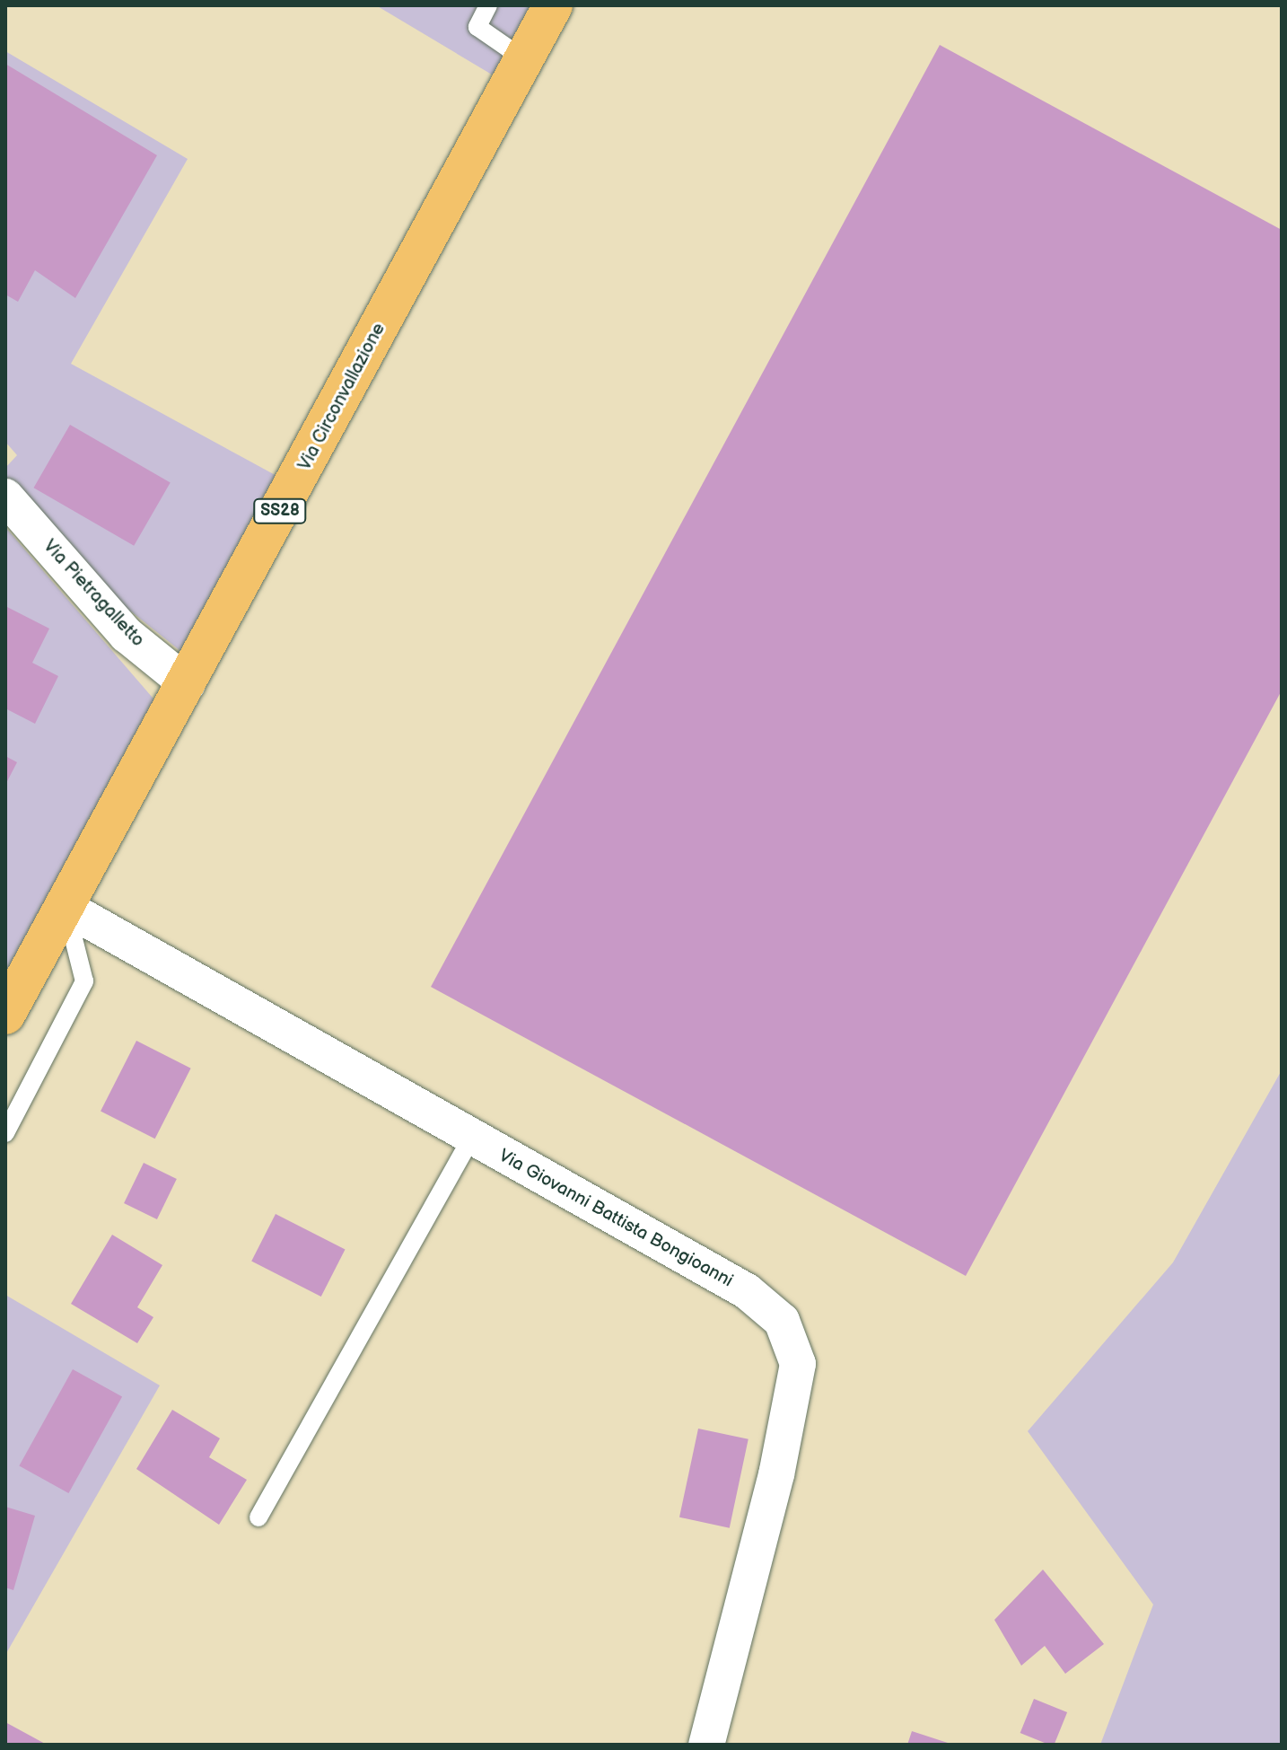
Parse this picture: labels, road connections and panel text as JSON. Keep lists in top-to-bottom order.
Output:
{
  "streets": {
    "main road": ["Via Circonvallazione", "SS28"],
    "street": ["Via Pietragalletto", "Via Giovanni Battista Bongioanni"]
  },
  "crossings": [
    ["Via Circonvallazione", "Via Pietragalletto"],
    ["Via Circonvallazione", "Via Giovanni Battista Bongioanni"]
  ]
}
